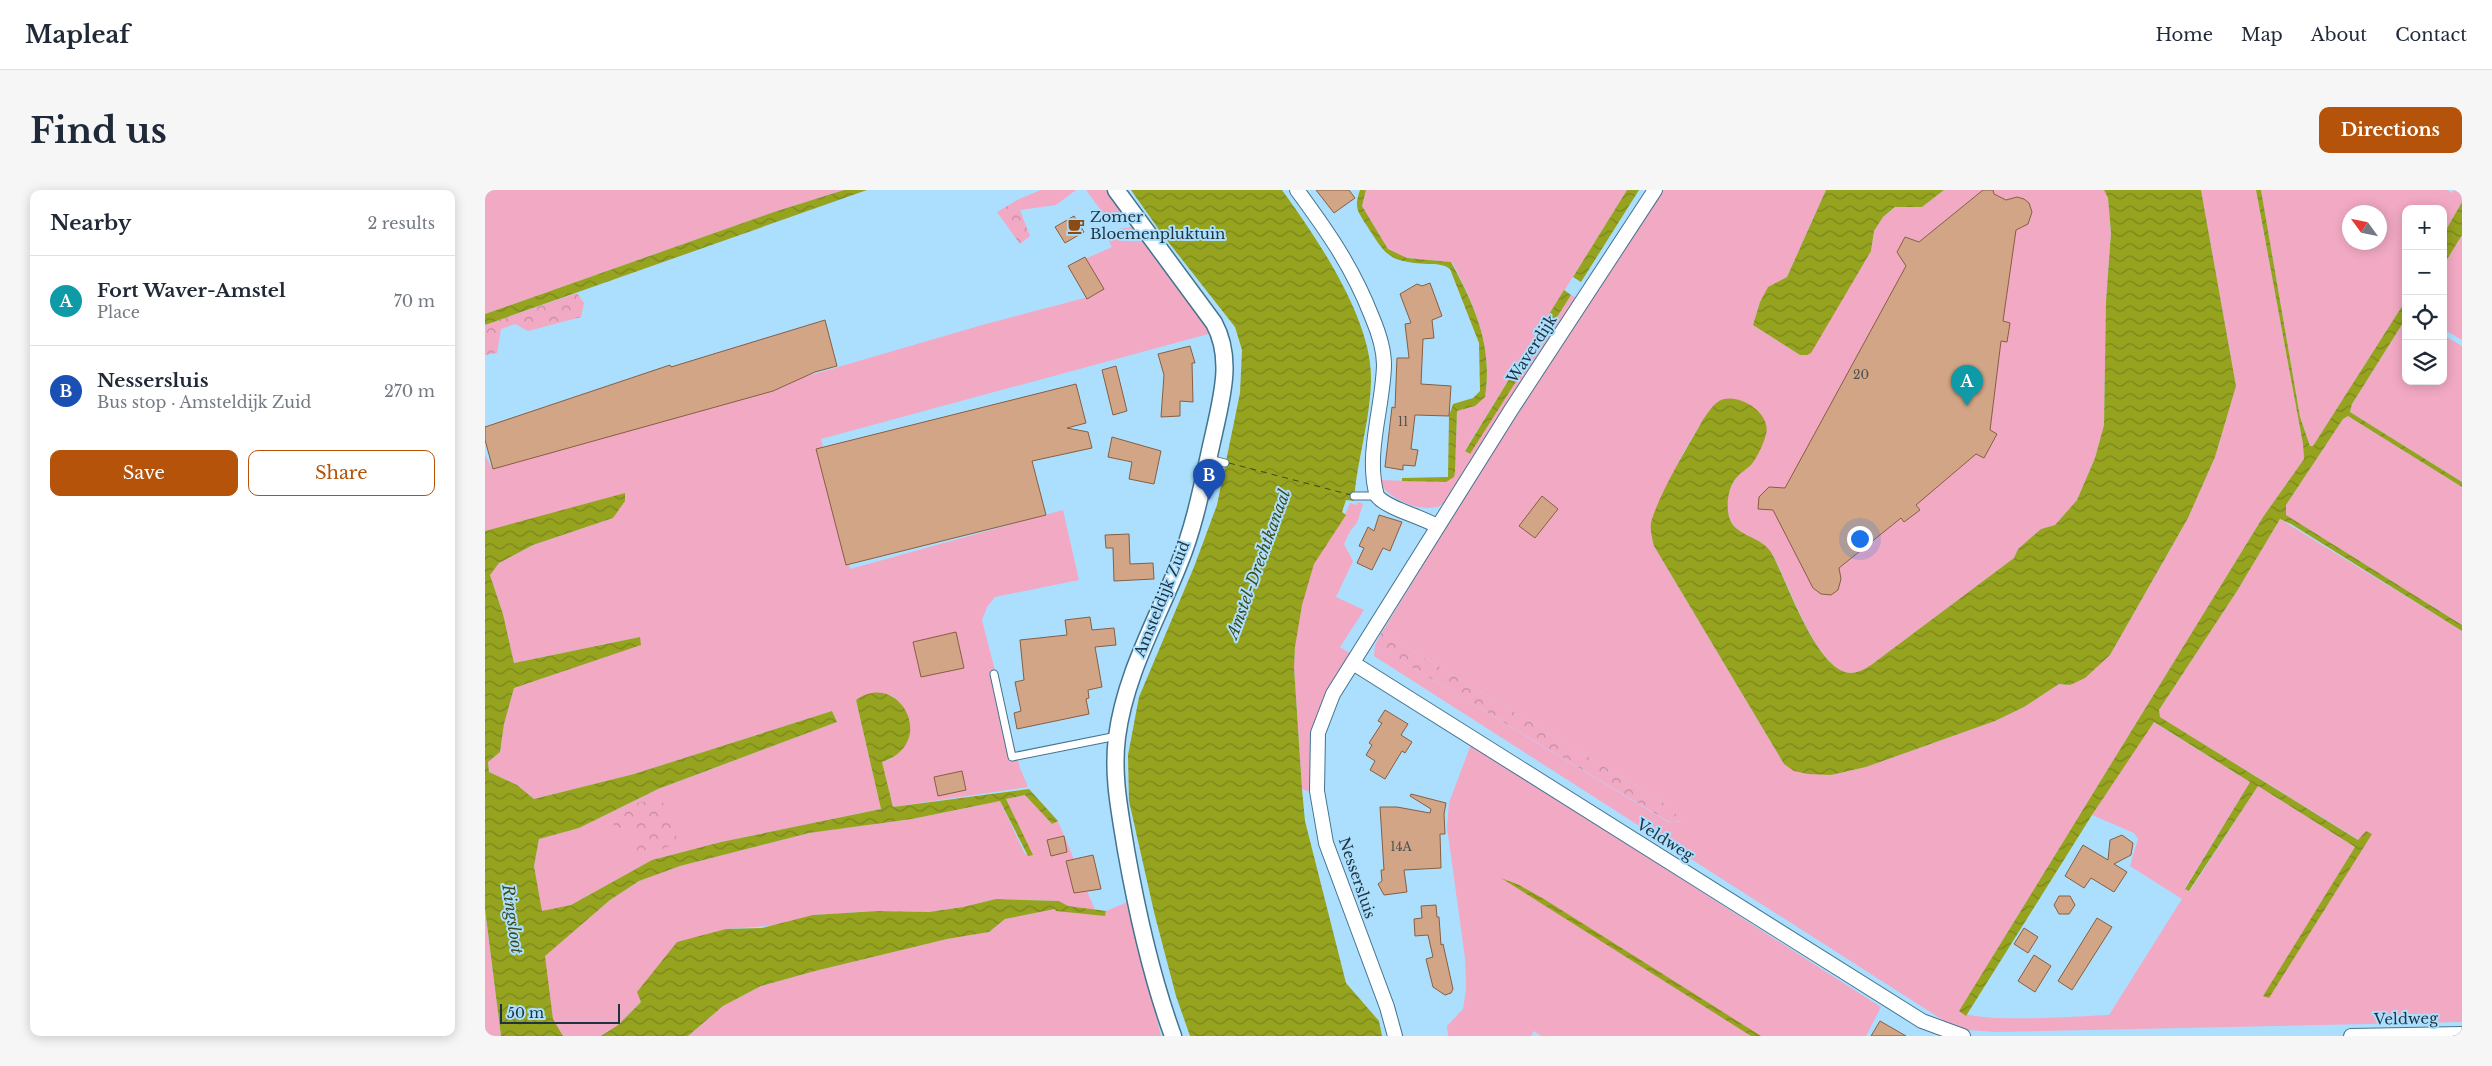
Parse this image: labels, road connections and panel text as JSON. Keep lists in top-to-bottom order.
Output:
{
  "streets": {
    "street": [
      "Waverdijk",
      "Amsteldijk Zuid",
      "Veldweg",
      "Nessersluis"
    ]
  },
  "crossings": [
    ["Waverdijk", "Nessersluis"],
    ["Veldweg", "Nessersluis"]
  ],
  "water": ["Amstel-Drechtkanaal", "Ringsloot"],
  "places": {
    "cafe": ["Zomer Bloemenpluktuin"]
  },
  "house_numbers": ["20", "11", "14A"],
  "scale_bar": "50 m",
  "north": "top left",
  "page": {
    "header": "Mapleaf",
    "nav": [
      "Home",
      "Map",
      "About",
      "Contact"
    ],
    "buttons": [
      "Directions",
      ["Save", "Share"]
    ],
    "title": "Find us",
    "heading": ["Nearby", "2 results"],
    "map_buttons": ["+", "−"],
    "list": [
      {
        "mark": "A",
        "name": "Fort Waver-Amstel",
        "note": "Place",
        "value": "70 m"
      },
      {
        "mark": "B",
        "name": "Nessersluis",
        "note": "Bus stop · Amsteldijk Zuid",
        "value": "270 m"
      }
    ],
    "pins": ["A", "B"],
    "scale": "50 m"
  }
}
